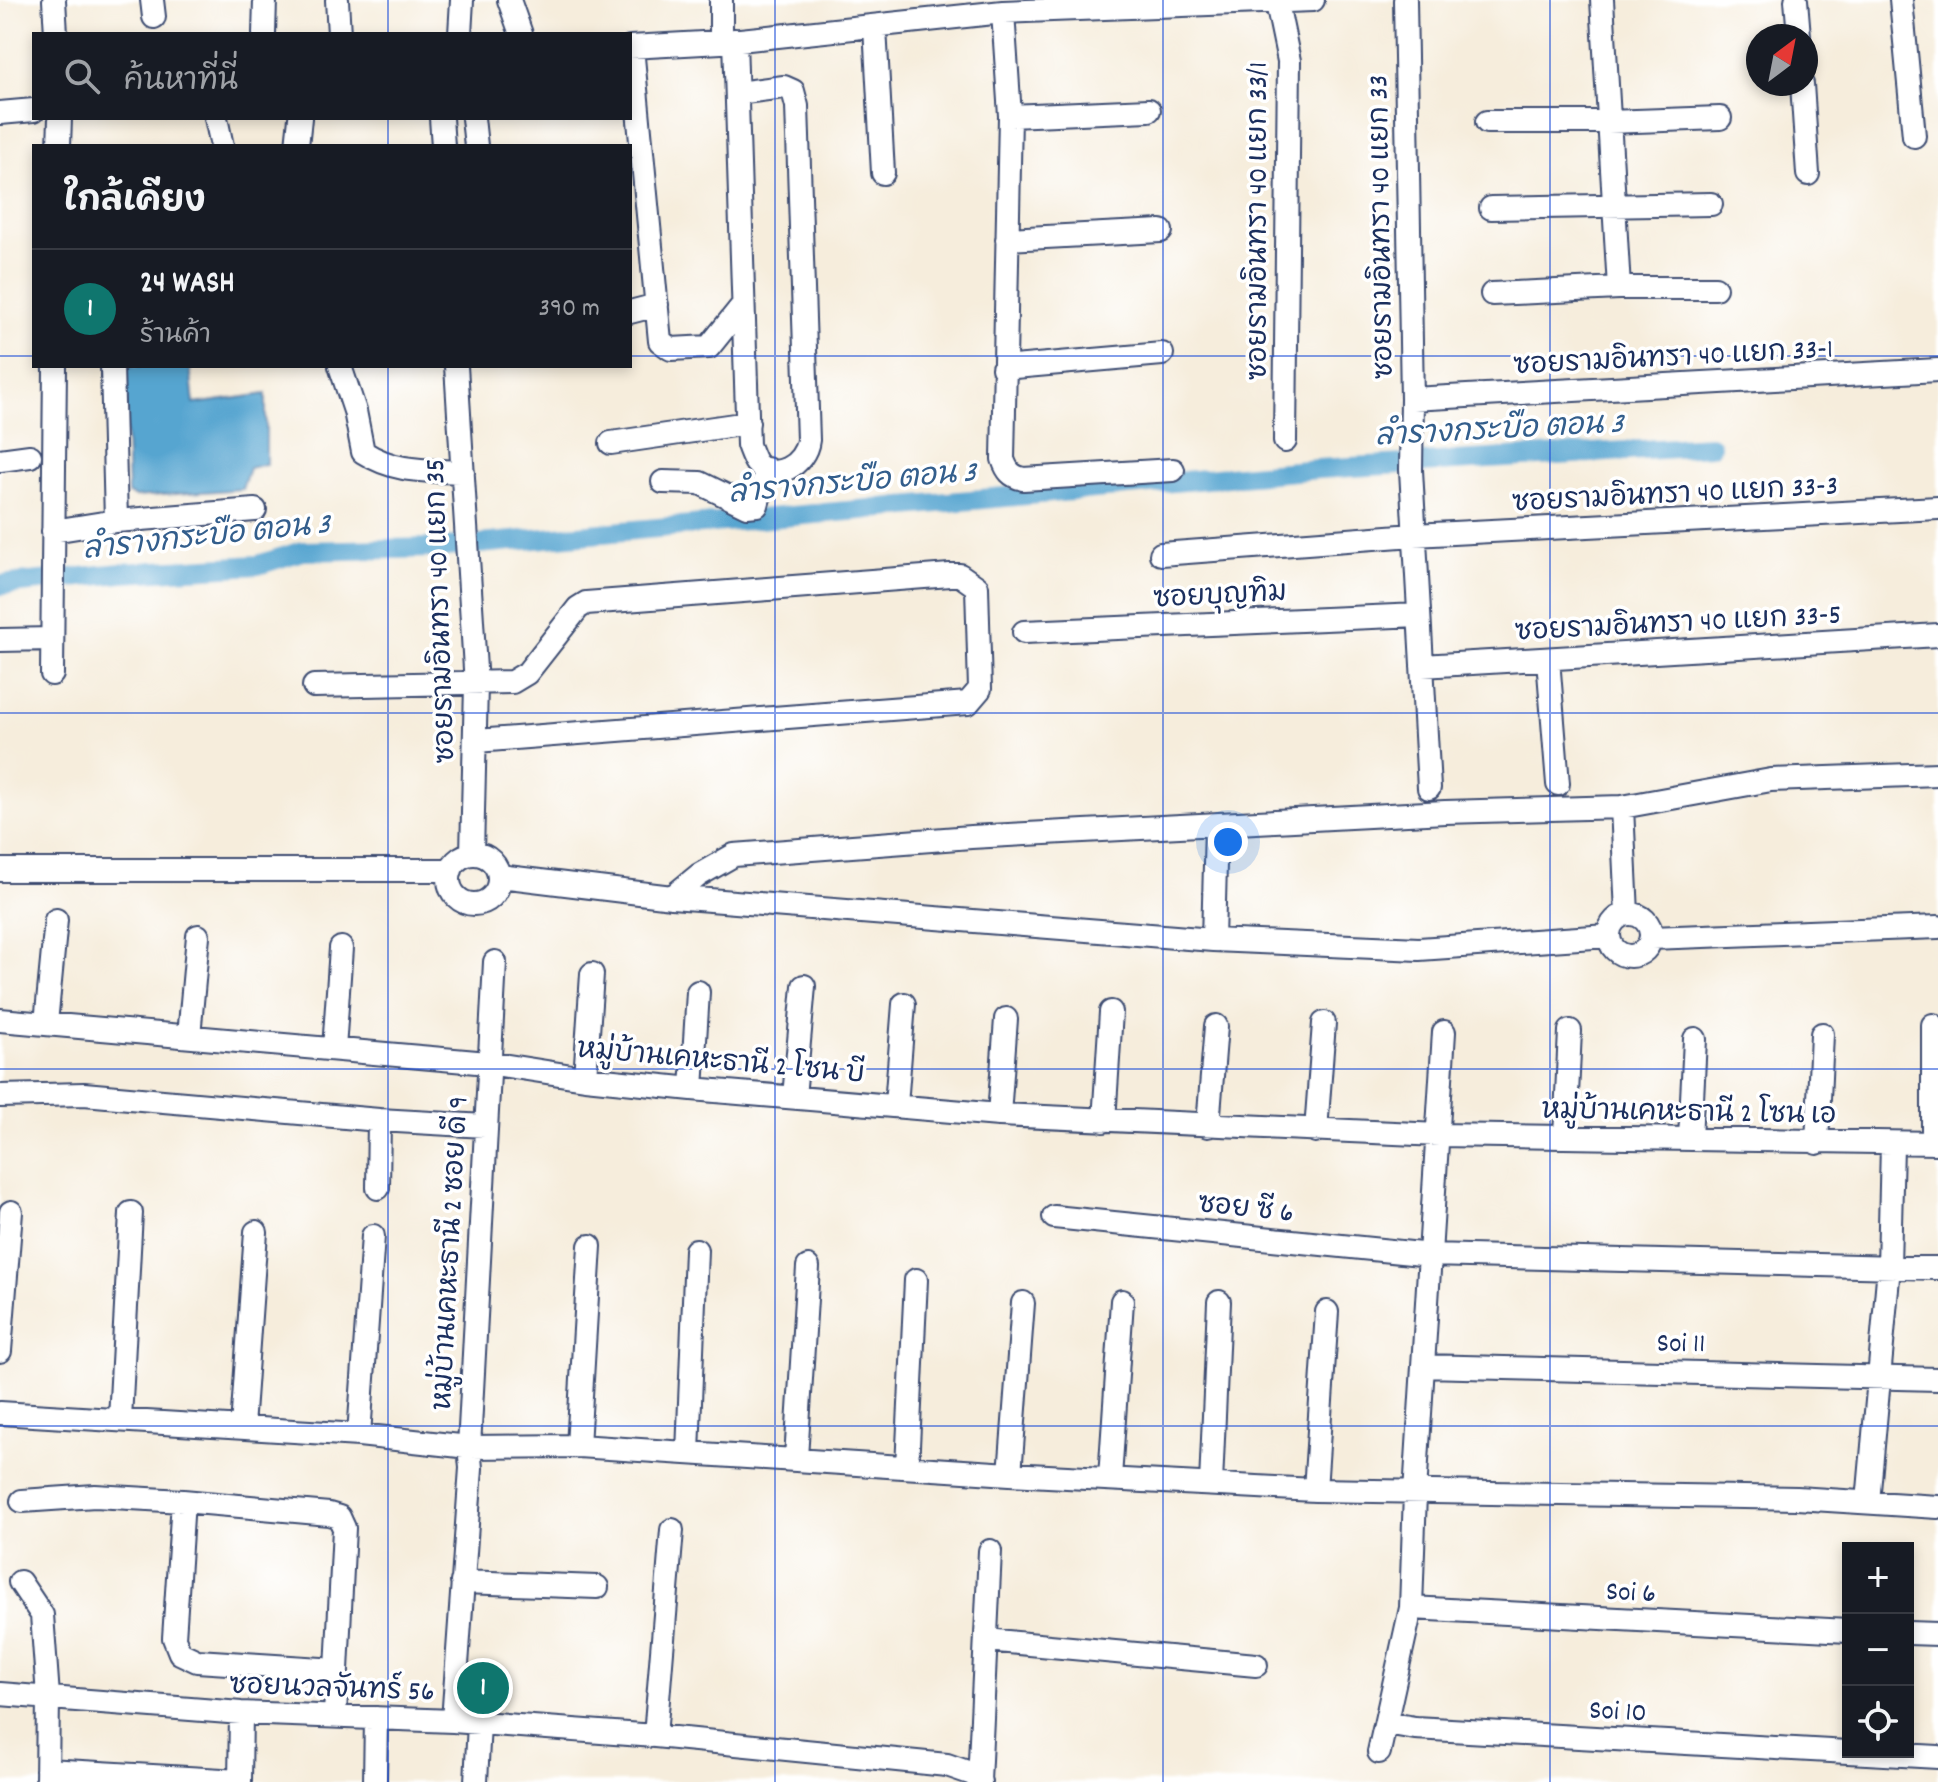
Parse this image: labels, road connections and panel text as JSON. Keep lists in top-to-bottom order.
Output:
{
  "streets": {
    "street": [
      "ซอยรามอินทรา 40 แยก 33/1",
      "ซอยรามอินทรา 40 แยก 33",
      "ซอยรามอินทรา 40 แยก 33-1",
      "ซอยรามอินทรา 40 แยก 33-3",
      "ซอยบุญทิม",
      "ซอยรามอินทรา 40 แยก 35",
      "ซอยรามอินทรา 40 แยก 33-5",
      "หมู่บ้านเคหะธานี 2 โซน บี",
      "หมู่บ้านเคหะธานี 2 โซน เอ",
      "ซอย ซี 6",
      "หมู่บ้านเคหะธานี 2 ซอย ดี 9",
      "Soi 11",
      "Soi 6",
      "ซอยนวลจันทร์ 56",
      "Soi 10"
    ]
  },
  "crossings": [
    ["ซอยรามอินทรา 40 แยก 33", "ซอยรามอินทรา 40 แยก 33-1"],
    ["ซอยรามอินทรา 40 แยก 33", "ซอยรามอินทรา 40 แยก 33-3"],
    ["ซอยรามอินทรา 40 แยก 33", "ซอยบุญทิม"],
    ["ซอยรามอินทรา 40 แยก 33", "ซอยรามอินทรา 40 แยก 33-5"],
    ["หมู่บ้านเคหะธานี 2 โซน บี", "หมู่บ้านเคหะธานี 2 โซน เอ"],
    ["หมู่บ้านเคหะธานี 2 โซน บี", "หมู่บ้านเคหะธานี 2 ซอย ดี 9"],
    ["หมู่บ้านเคหะธานี 2 ซอย ดี 9", "ซอยนวลจันทร์ 56"]
  ],
  "water": ["ลำรางกระบือ ตอน 3"],
  "north": "top right",
  "page": {
    "search": "ค้นหาที่นี่",
    "heading": "ใกล้เคียง",
    "list": [
      {
        "mark": "1",
        "name": "24 WASH",
        "note": "ร้านค้า",
        "value": "390 m"
      }
    ],
    "map_buttons": ["+", "−"],
    "pins": "1"
  }
}
